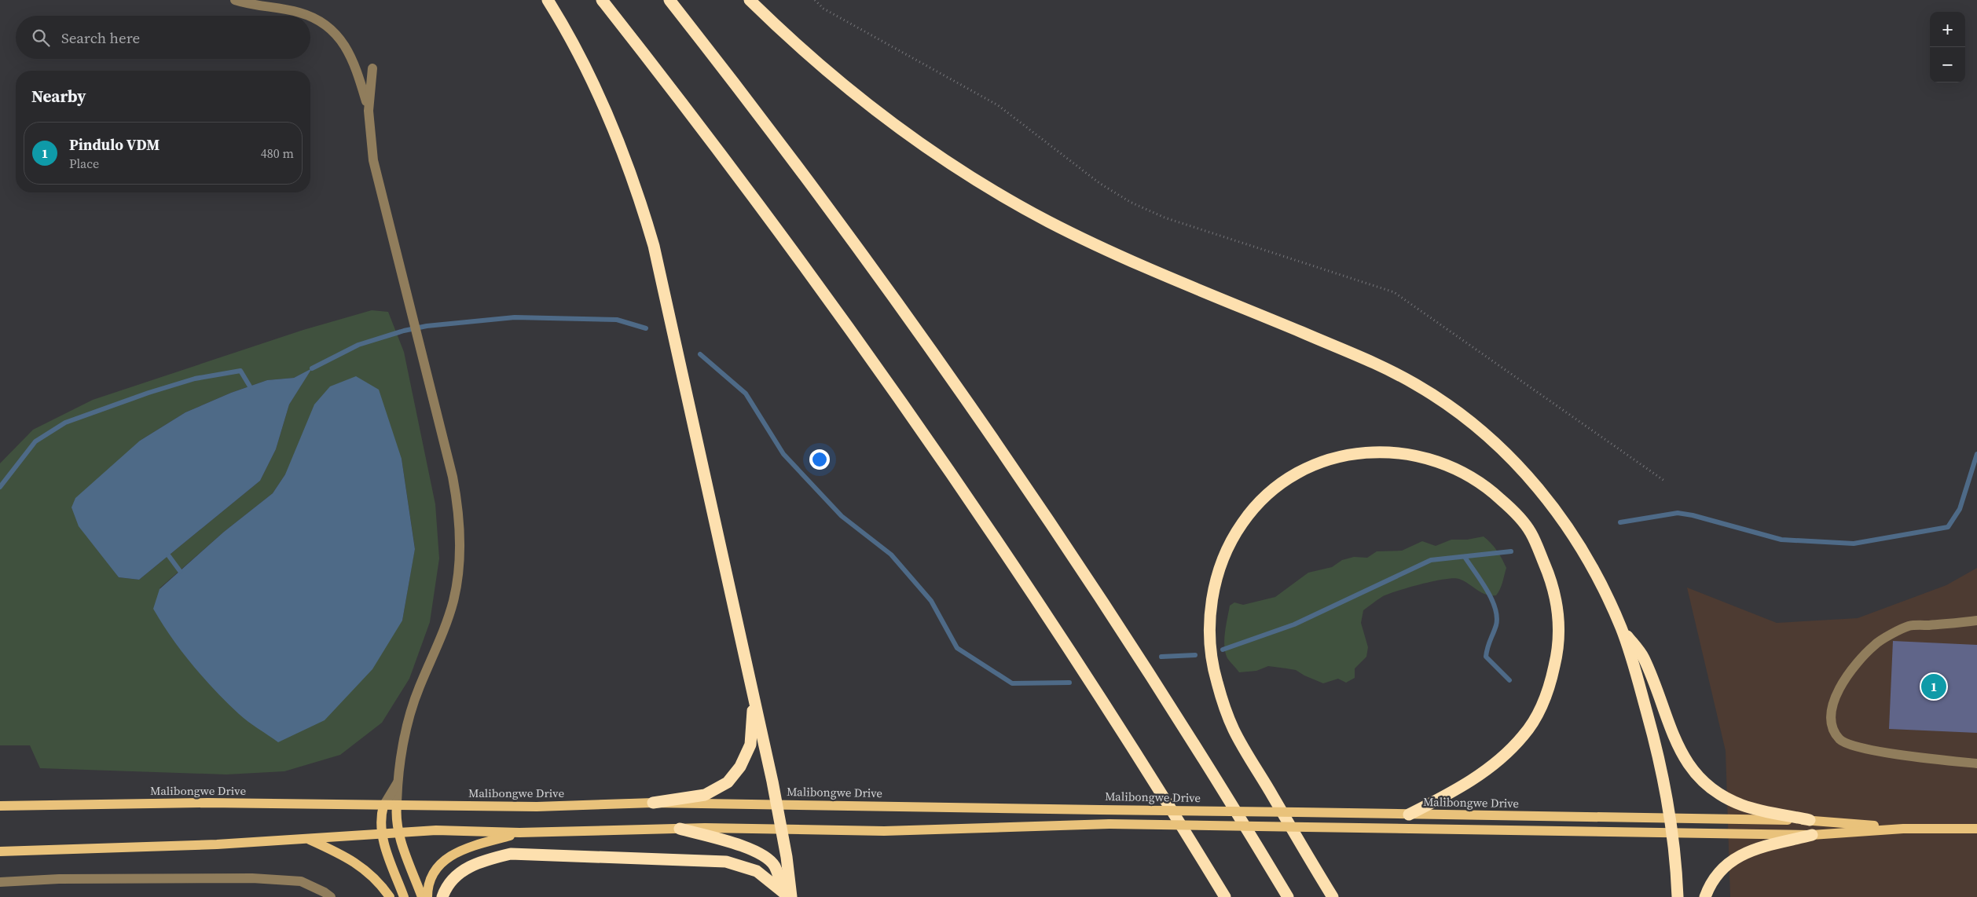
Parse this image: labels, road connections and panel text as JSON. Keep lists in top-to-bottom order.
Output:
{
  "streets": {
    "main road": ["Malibongwe Drive"]
  },
  "page": {
    "map_buttons": ["+", "−"],
    "search": "Search here",
    "heading": "Nearby",
    "list": [
      {
        "mark": "1",
        "name": "Pindulo VDM",
        "note": "Place",
        "value": "480 m"
      }
    ],
    "pins": "1"
  }
}
